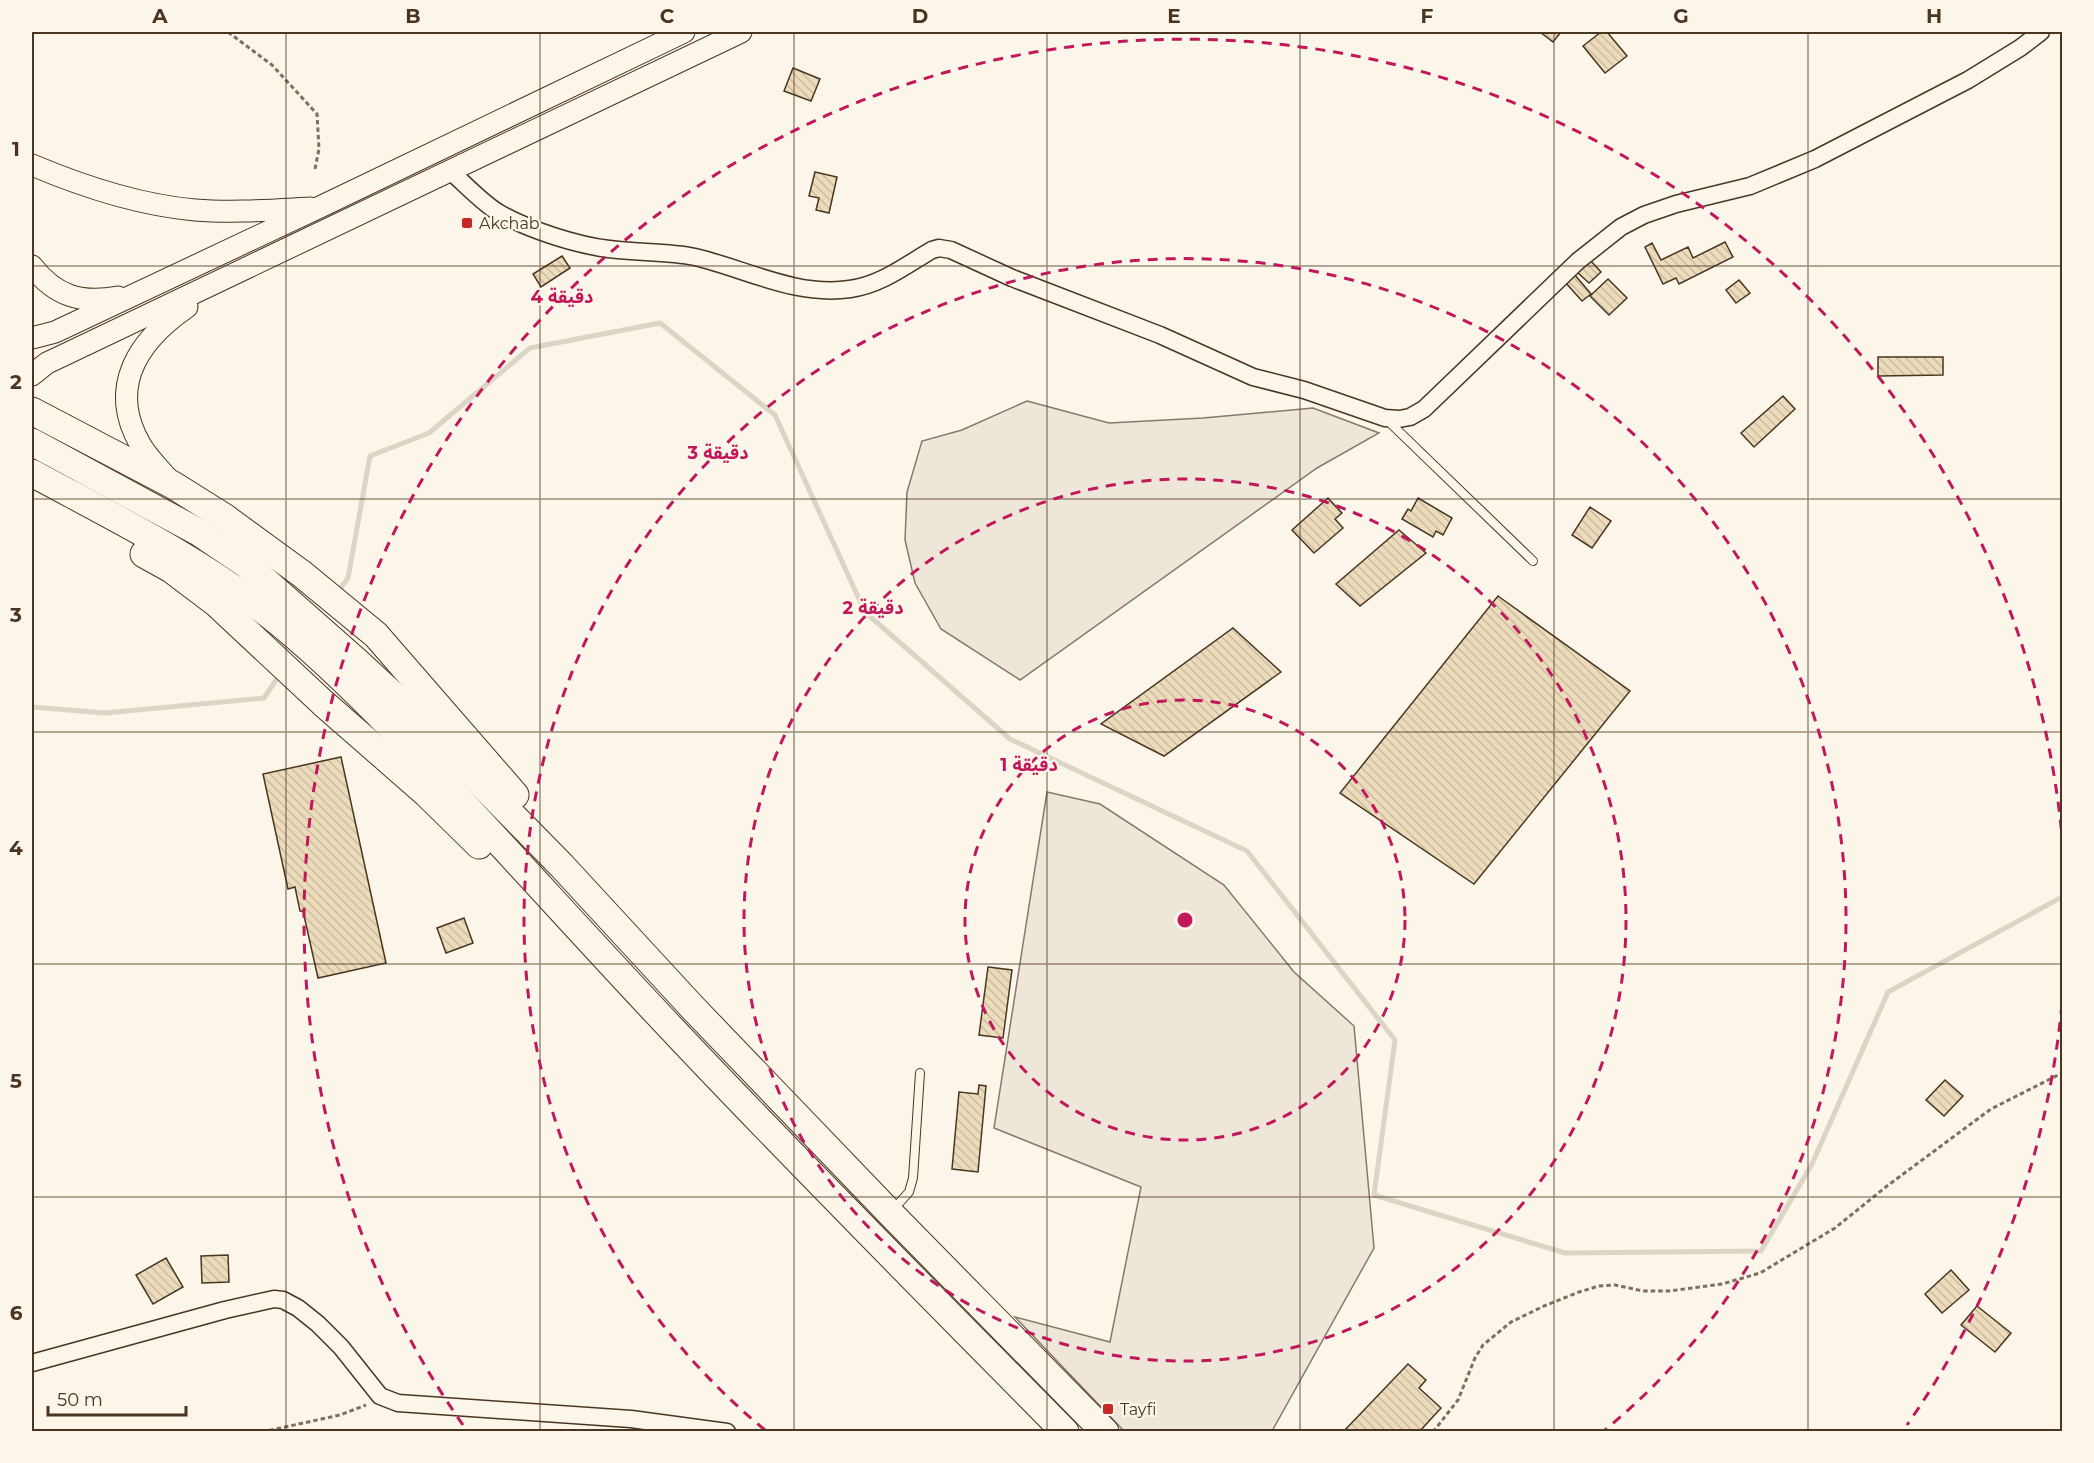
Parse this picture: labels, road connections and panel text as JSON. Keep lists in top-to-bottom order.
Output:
{
  "places": {
    "transit": ["Akchab", "Tayfi"]
  },
  "scale_bar": "50 m",
  "grid": {
    "columns": [
      "A",
      "B",
      "C",
      "D",
      "E",
      "F",
      "G",
      "H"
    ],
    "rows": [
      "1",
      "2",
      "3",
      "4",
      "5",
      "6"
    ]
  },
  "rings": [
    "4 دقيقة",
    "3 دقيقة",
    "2 دقيقة",
    "1 دقيقة"
  ]
}
